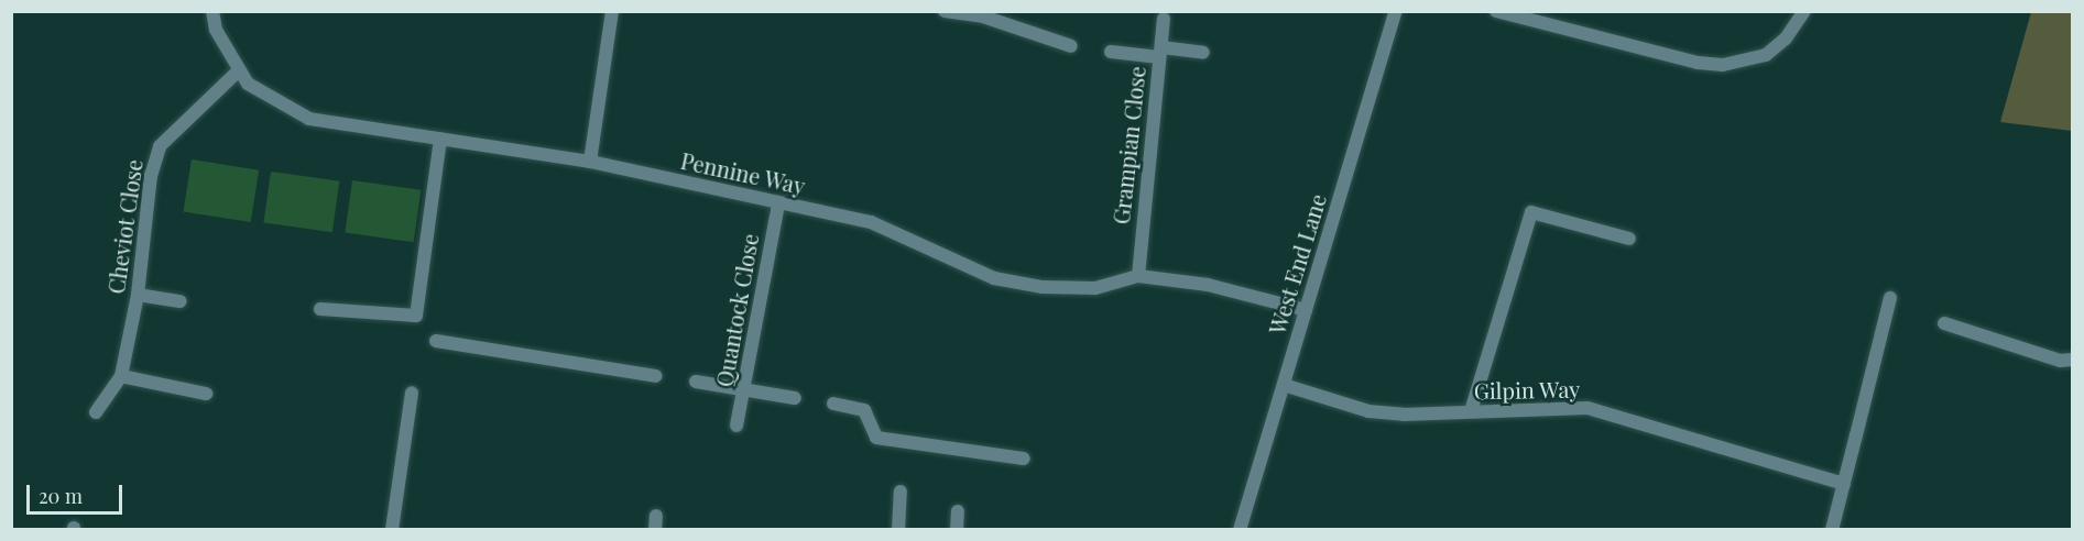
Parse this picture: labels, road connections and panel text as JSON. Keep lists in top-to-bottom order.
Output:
{
  "streets": {
    "street": [
      "Grampian Close",
      "Pennine Way",
      "Cheviot Close",
      "West End Lane",
      "Quantock Close",
      "Gilpin Way"
    ]
  },
  "crossings": [
    ["Grampian Close", "Pennine Way"],
    ["Pennine Way", "Cheviot Close"],
    ["Pennine Way", "West End Lane"],
    ["Pennine Way", "Quantock Close"],
    ["West End Lane", "Gilpin Way"]
  ],
  "scale_bar": "20 m"
}
